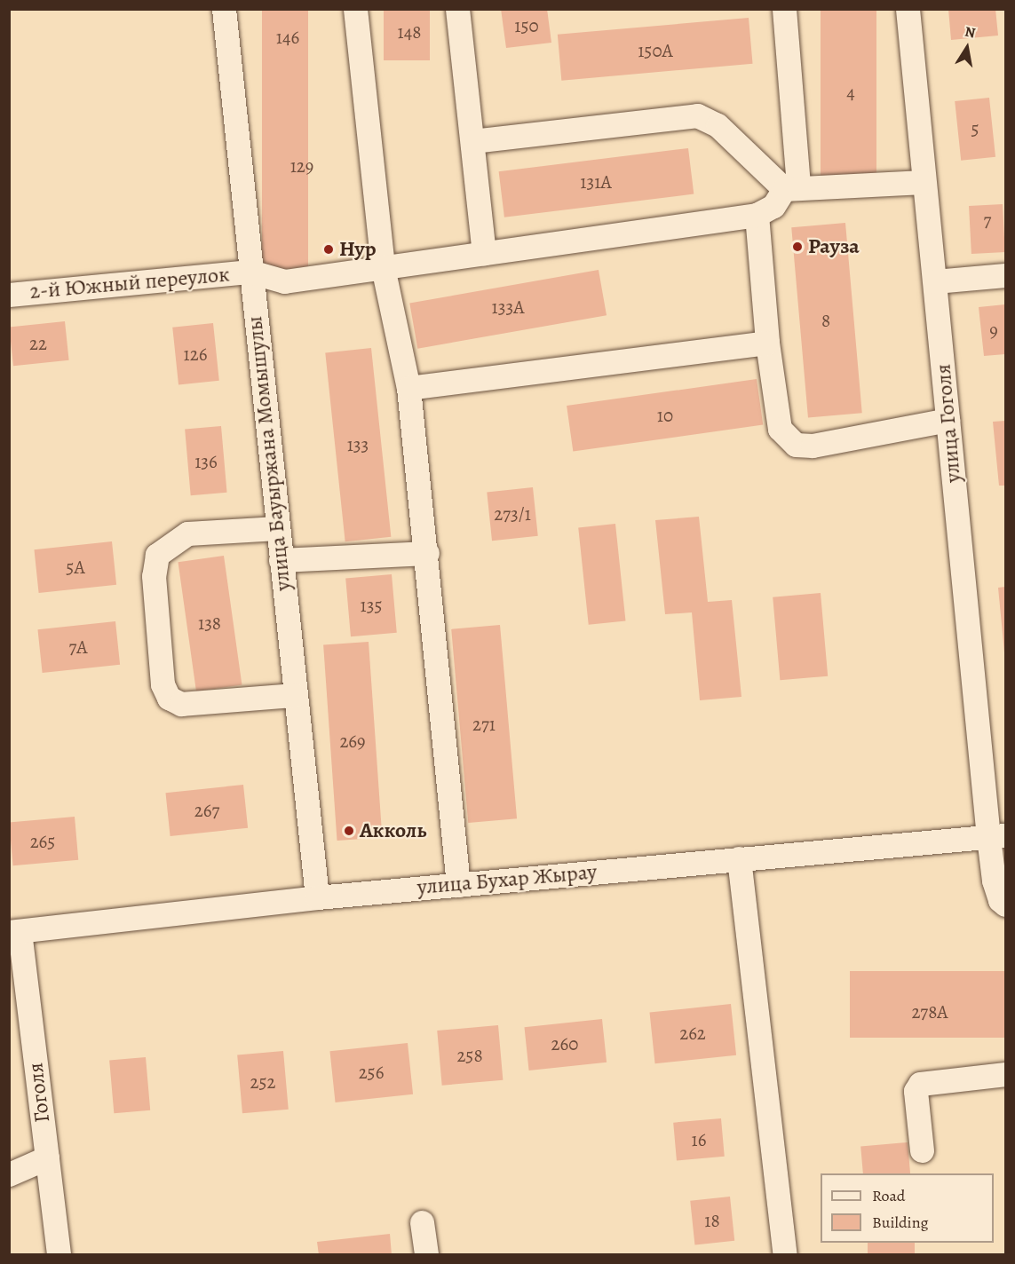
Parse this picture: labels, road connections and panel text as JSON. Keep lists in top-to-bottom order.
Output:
{
  "streets": {
    "street": [
      "2-й Южный переулок",
      "улица Гоголя",
      "улица Бауыржана Момышулы",
      "улица Бухар Жырау",
      "Гоголя"
    ]
  },
  "crossings": [
    ["2-й Южный переулок", "улица Бауыржана Момышулы"],
    ["улица Гоголя", "улица Бухар Жырау"],
    ["улица Бауыржана Момышулы", "улица Бухар Жырау"],
    ["улица Бухар Жырау", "Гоголя"]
  ],
  "places": ["Рауза", "Нур", "Акколь"],
  "house_numbers": [
    "150",
    "148",
    "146",
    "150А",
    "4",
    "5",
    "129",
    "131А",
    "7",
    "133А",
    "8",
    "9",
    "22",
    "126",
    "10",
    "133",
    "136",
    "273/1",
    "5А",
    "135",
    "138",
    "7А",
    "271",
    "269",
    "267",
    "265",
    "278А",
    "262",
    "260",
    "258",
    "256",
    "252",
    "16",
    "18"
  ],
  "legend": ["Road", "Building"],
  "north": "top"
}
